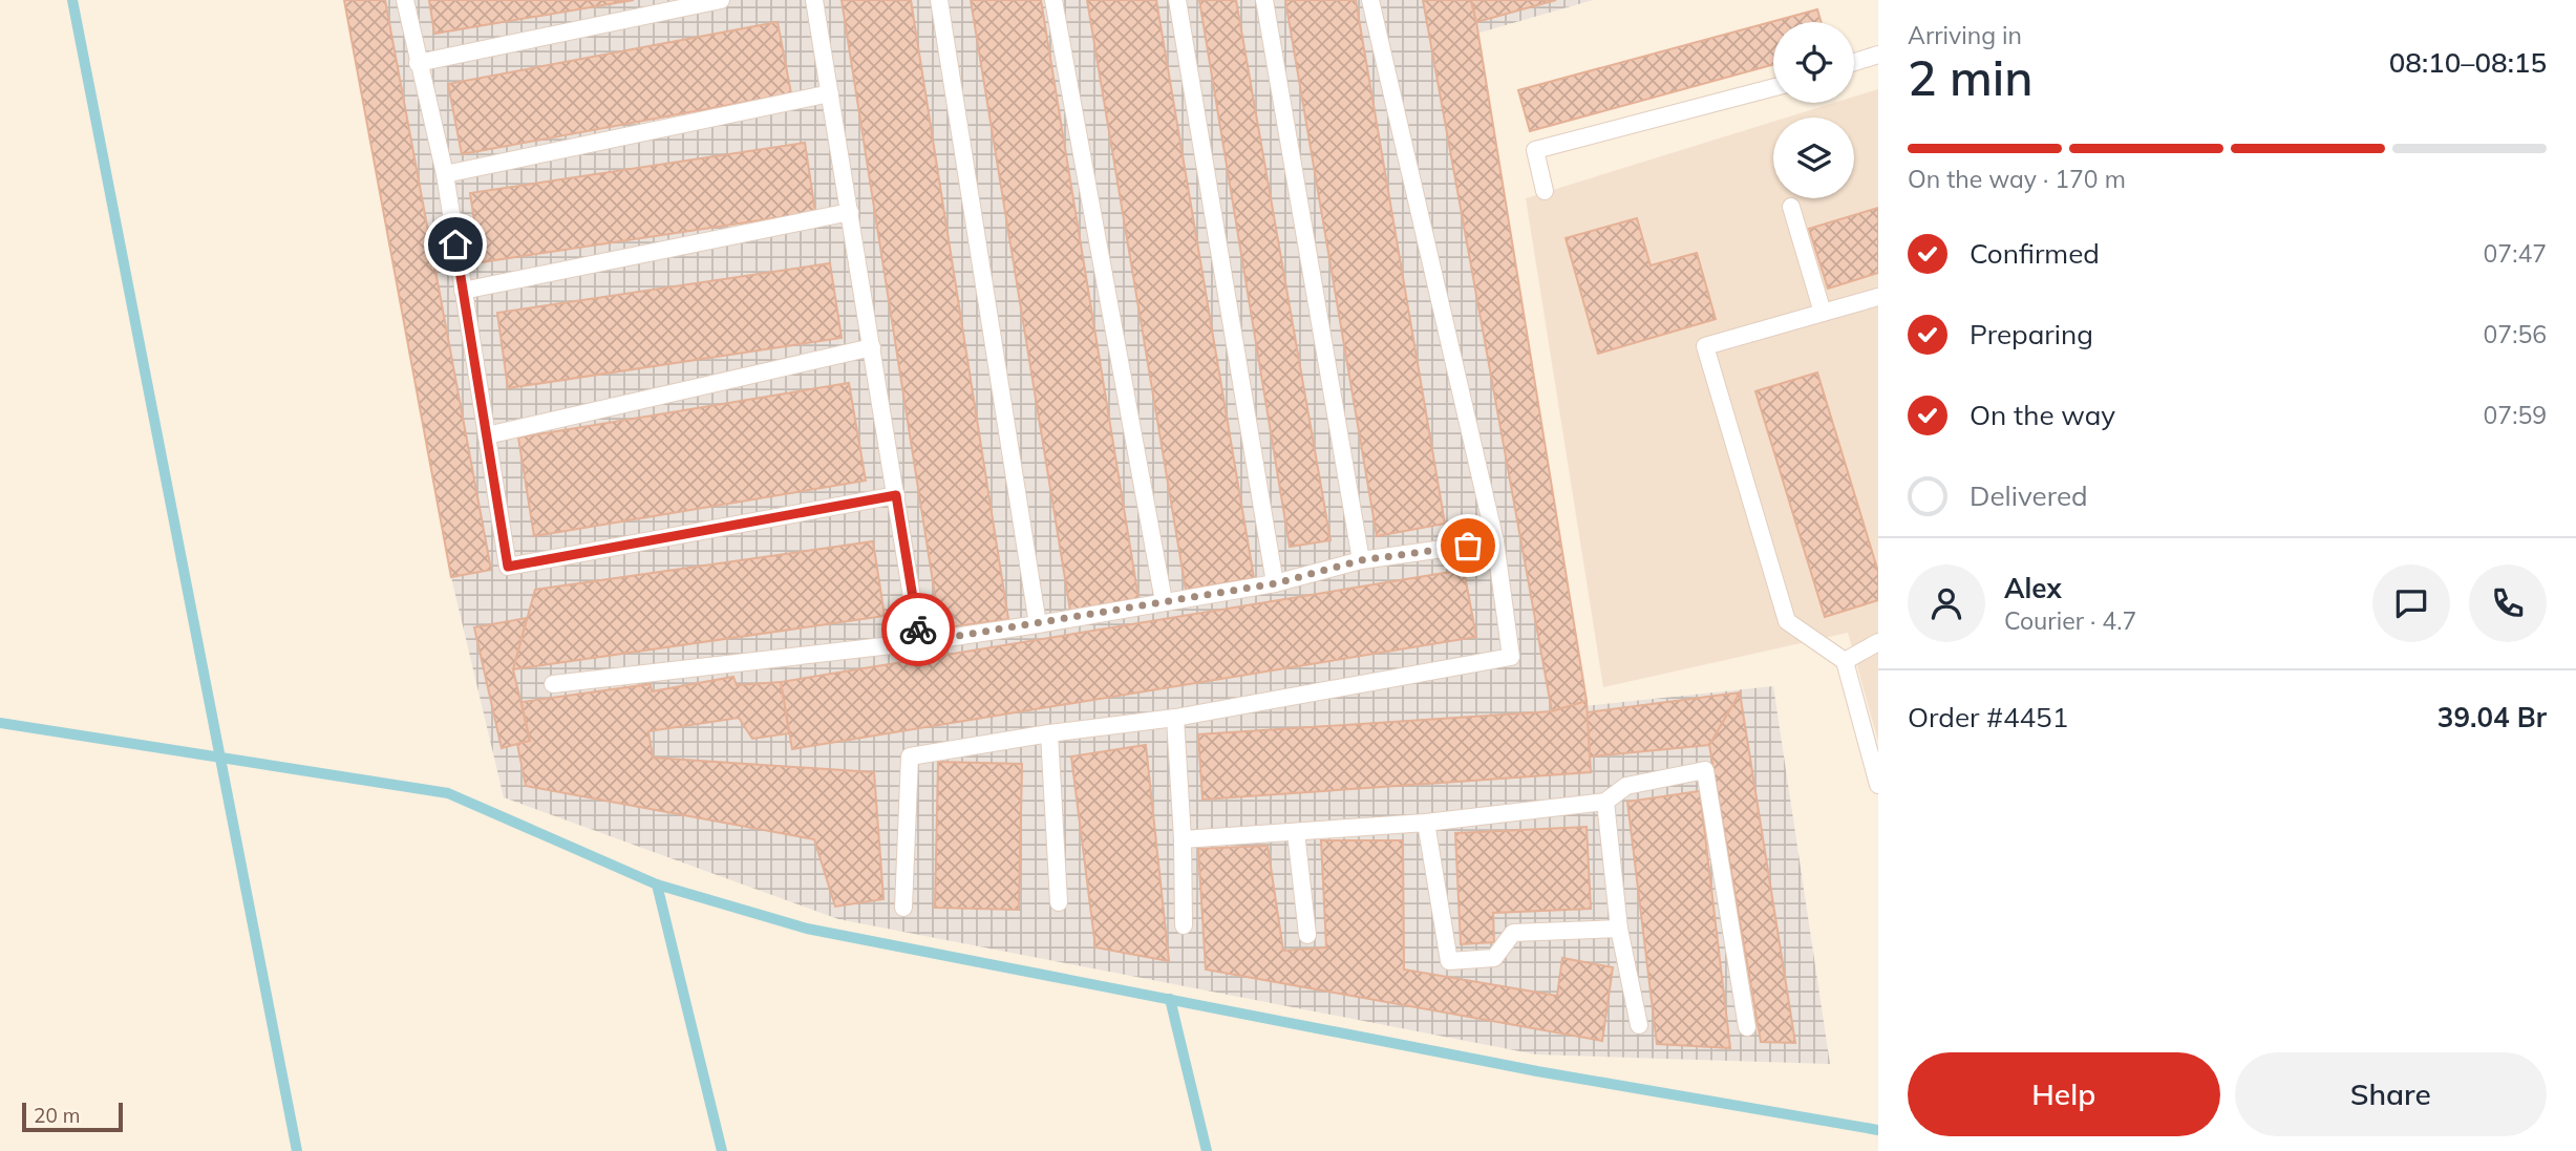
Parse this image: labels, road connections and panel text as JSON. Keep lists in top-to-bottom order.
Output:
{
  "scale_bar": "20 m",
  "page": {
    "heading": ["2 min", "Arriving in", "08:10–08:15"],
    "panel": [
      "Alex",
      "Courier · 4.7",
      "Order #4451",
      "39.04 Br"
    ],
    "bar": "On the way · 170 m",
    "list": [
      ["Confirmed", "07:47"],
      ["Preparing", "07:56"],
      ["On the way", "07:59"],
      "Delivered"
    ],
    "buttons": ["Help", "Share"],
    "scale": "20 m"
  }
}
